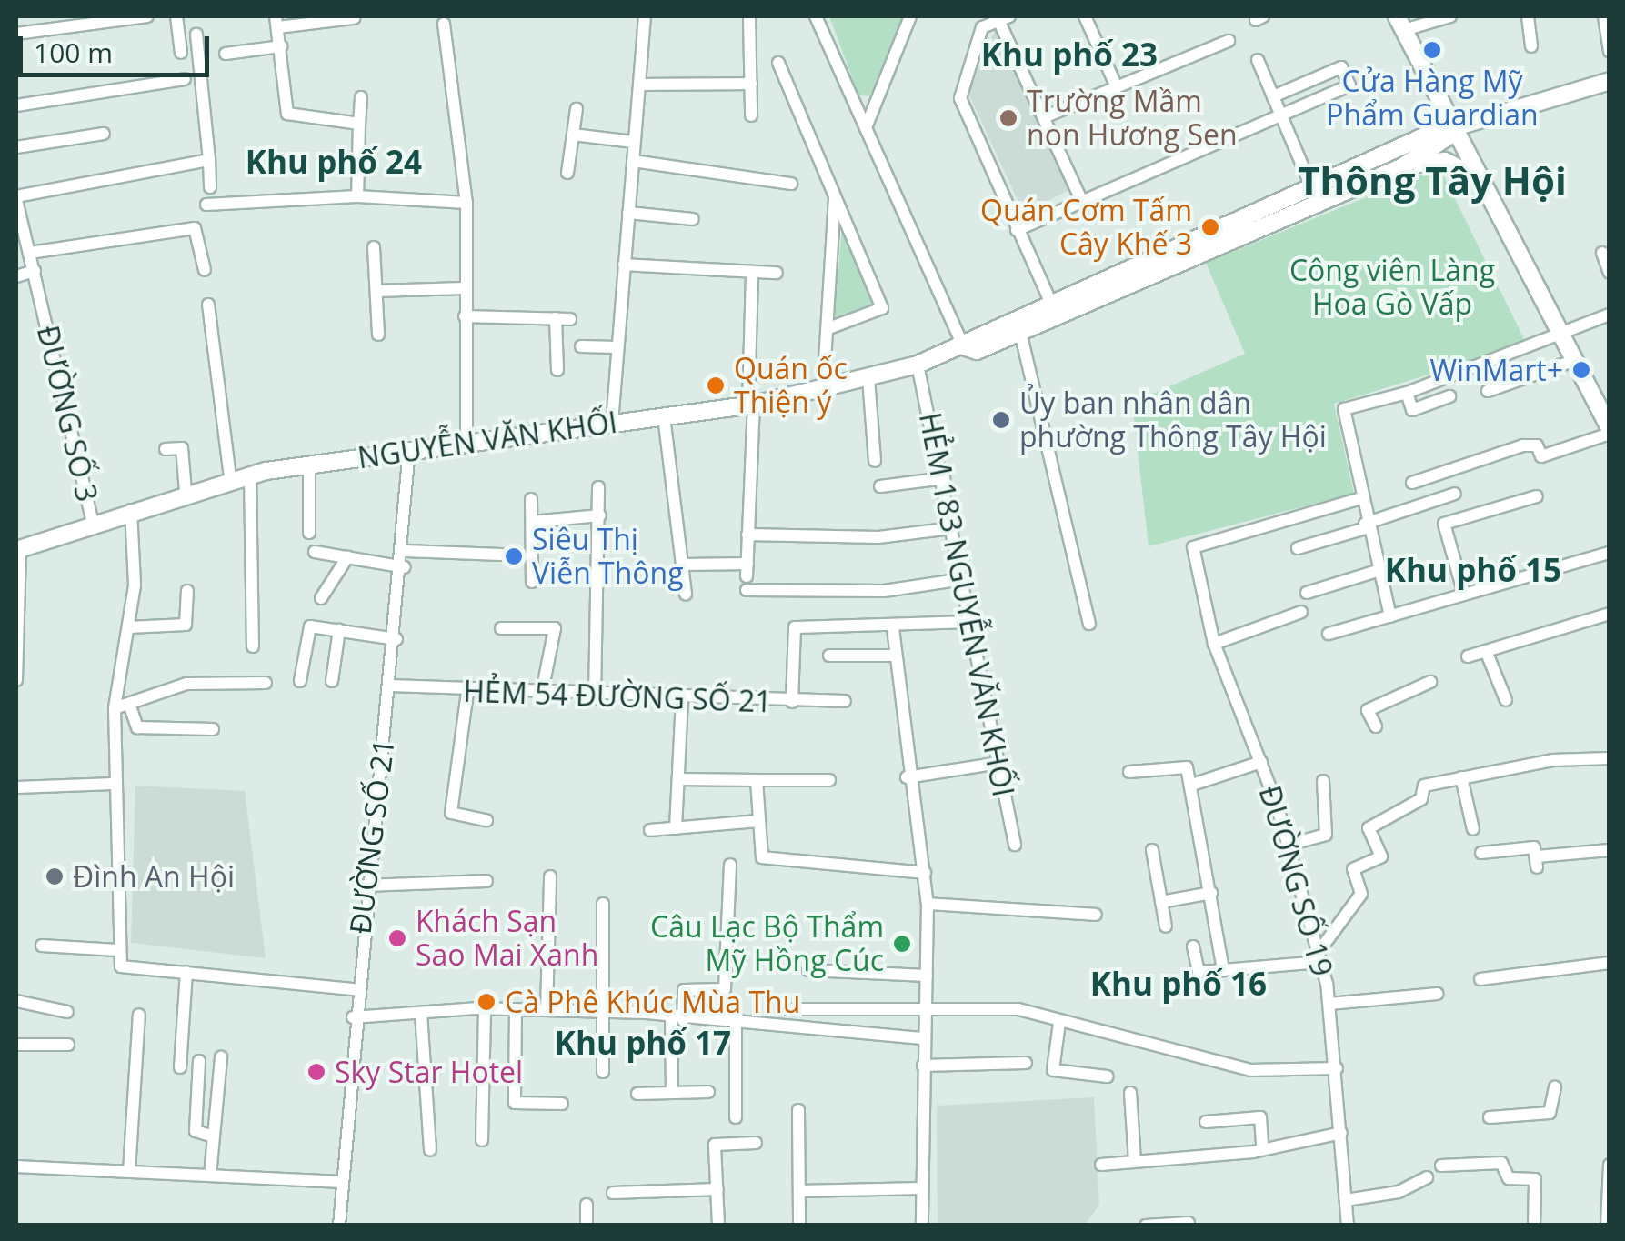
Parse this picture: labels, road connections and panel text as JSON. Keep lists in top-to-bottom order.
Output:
{
  "streets": {
    "street": [
      "ĐƯỜNG SỐ 3",
      "NGUYỄN VĂN KHỐI",
      "HẺM 183 NGUYỄN VĂN KHỐI",
      "HẺM 54 ĐƯỜNG SỐ 21",
      "ĐƯỜNG SỐ 21",
      "ĐƯỜNG SỐ 19"
    ]
  },
  "crossings": [
    ["ĐƯỜNG SỐ 3", "NGUYỄN VĂN KHỐI"],
    ["NGUYỄN VĂN KHỐI", "HẺM 183 NGUYỄN VĂN KHỐI"],
    ["NGUYỄN VĂN KHỐI", "ĐƯỜNG SỐ 21"],
    ["HẺM 54 ĐƯỜNG SỐ 21", "ĐƯỜNG SỐ 21"]
  ],
  "districts": [
    "Khu phố 23",
    "Khu phố 24",
    "Thông Tây Hội",
    "Khu phố 15",
    "Khu phố 16",
    "Khu phố 17"
  ],
  "parks": ["Công viên Làng Hoa Gò Vấp"],
  "places": [
    "Cửa Hàng Mỹ Phẩm Guardian",
    "Trường Mầm non Hương Sen",
    "Quán Cơm Tấm Cây Khế 3",
    "WinMart+",
    "Quán ốc Thiện ý",
    "Ủy ban nhân dân phường Thông Tây Hội",
    "Siêu Thị Viễn Thông",
    "Đình An Hội",
    "Khách Sạn Sao Mai Xanh",
    "Câu Lạc Bộ Thẩm Mỹ Hồng Cúc",
    "Cà Phê Khúc Mùa Thu",
    "Sky Star Hotel"
  ],
  "scale_bar": "100 m"
}
